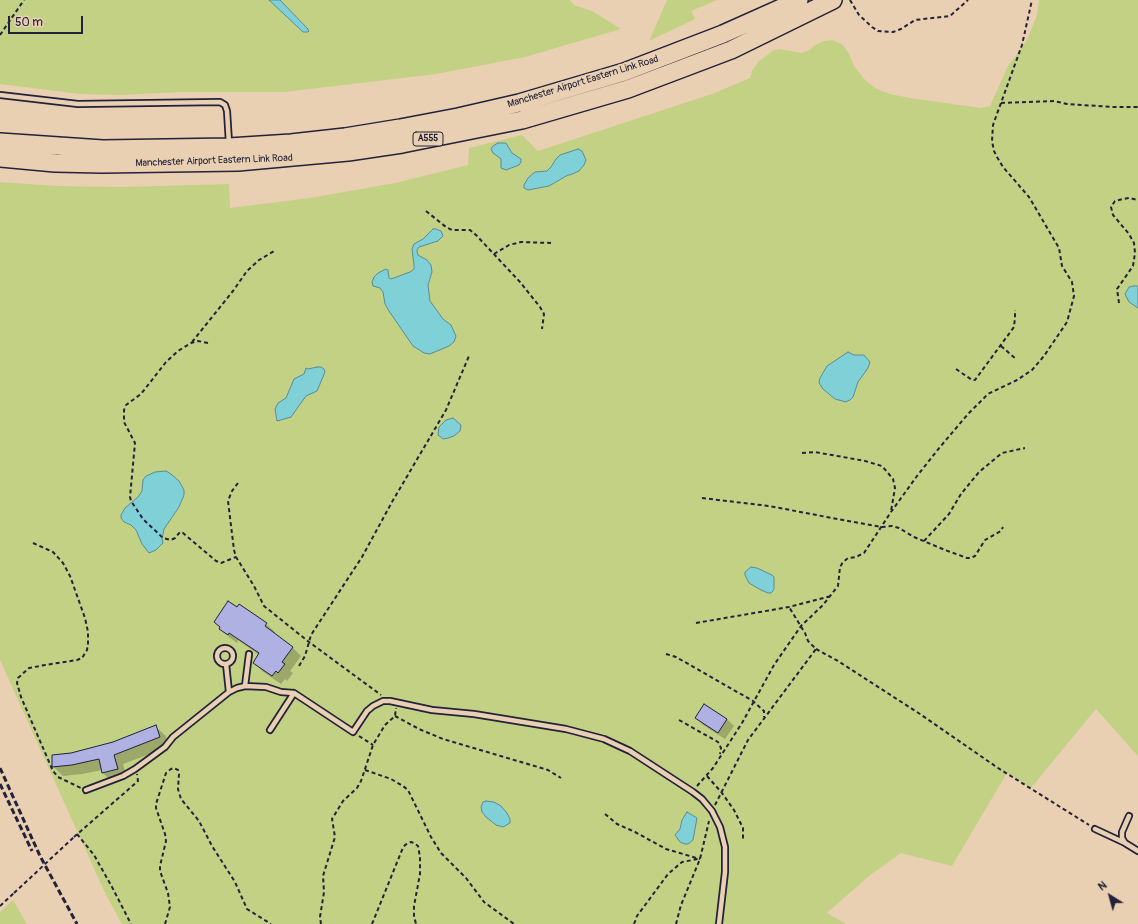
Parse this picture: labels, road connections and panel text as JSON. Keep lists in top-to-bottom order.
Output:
{
  "streets": {
    "highway": ["Manchester Airport Eastern Link Road", "A555"]
  },
  "scale_bar": "50 m",
  "north": "top left"
}
